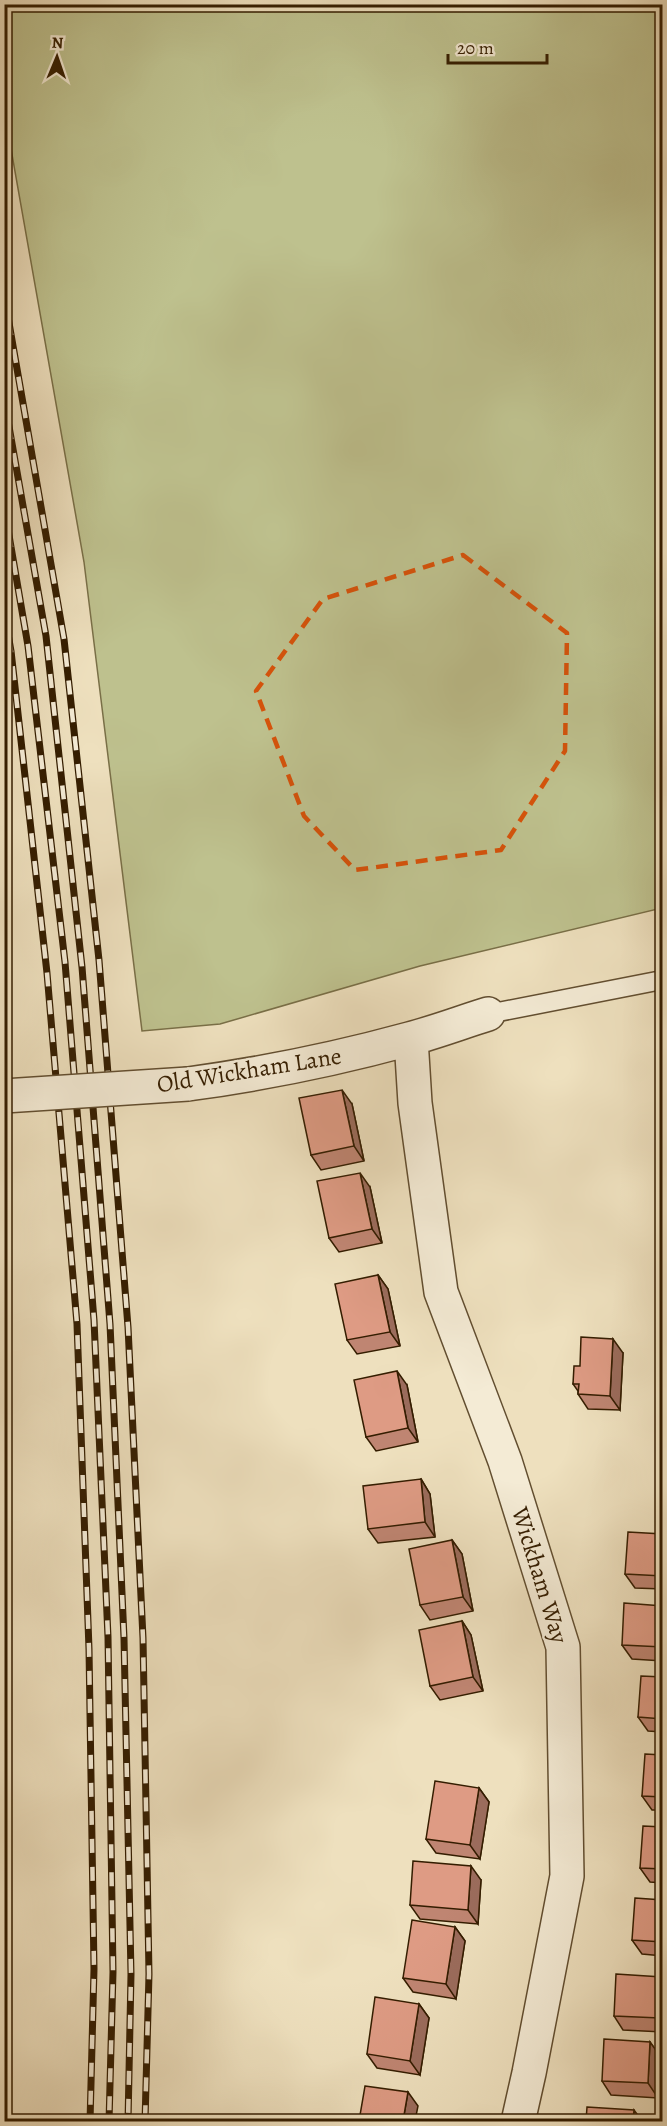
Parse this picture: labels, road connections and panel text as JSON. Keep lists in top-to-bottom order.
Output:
{
  "streets": {
    "street": ["Old Wickham Lane", "Wickham Way"]
  },
  "crossings": [
    ["Old Wickham Lane", "Wickham Way"]
  ],
  "scale_bar": "20 m",
  "north": "top"
}
